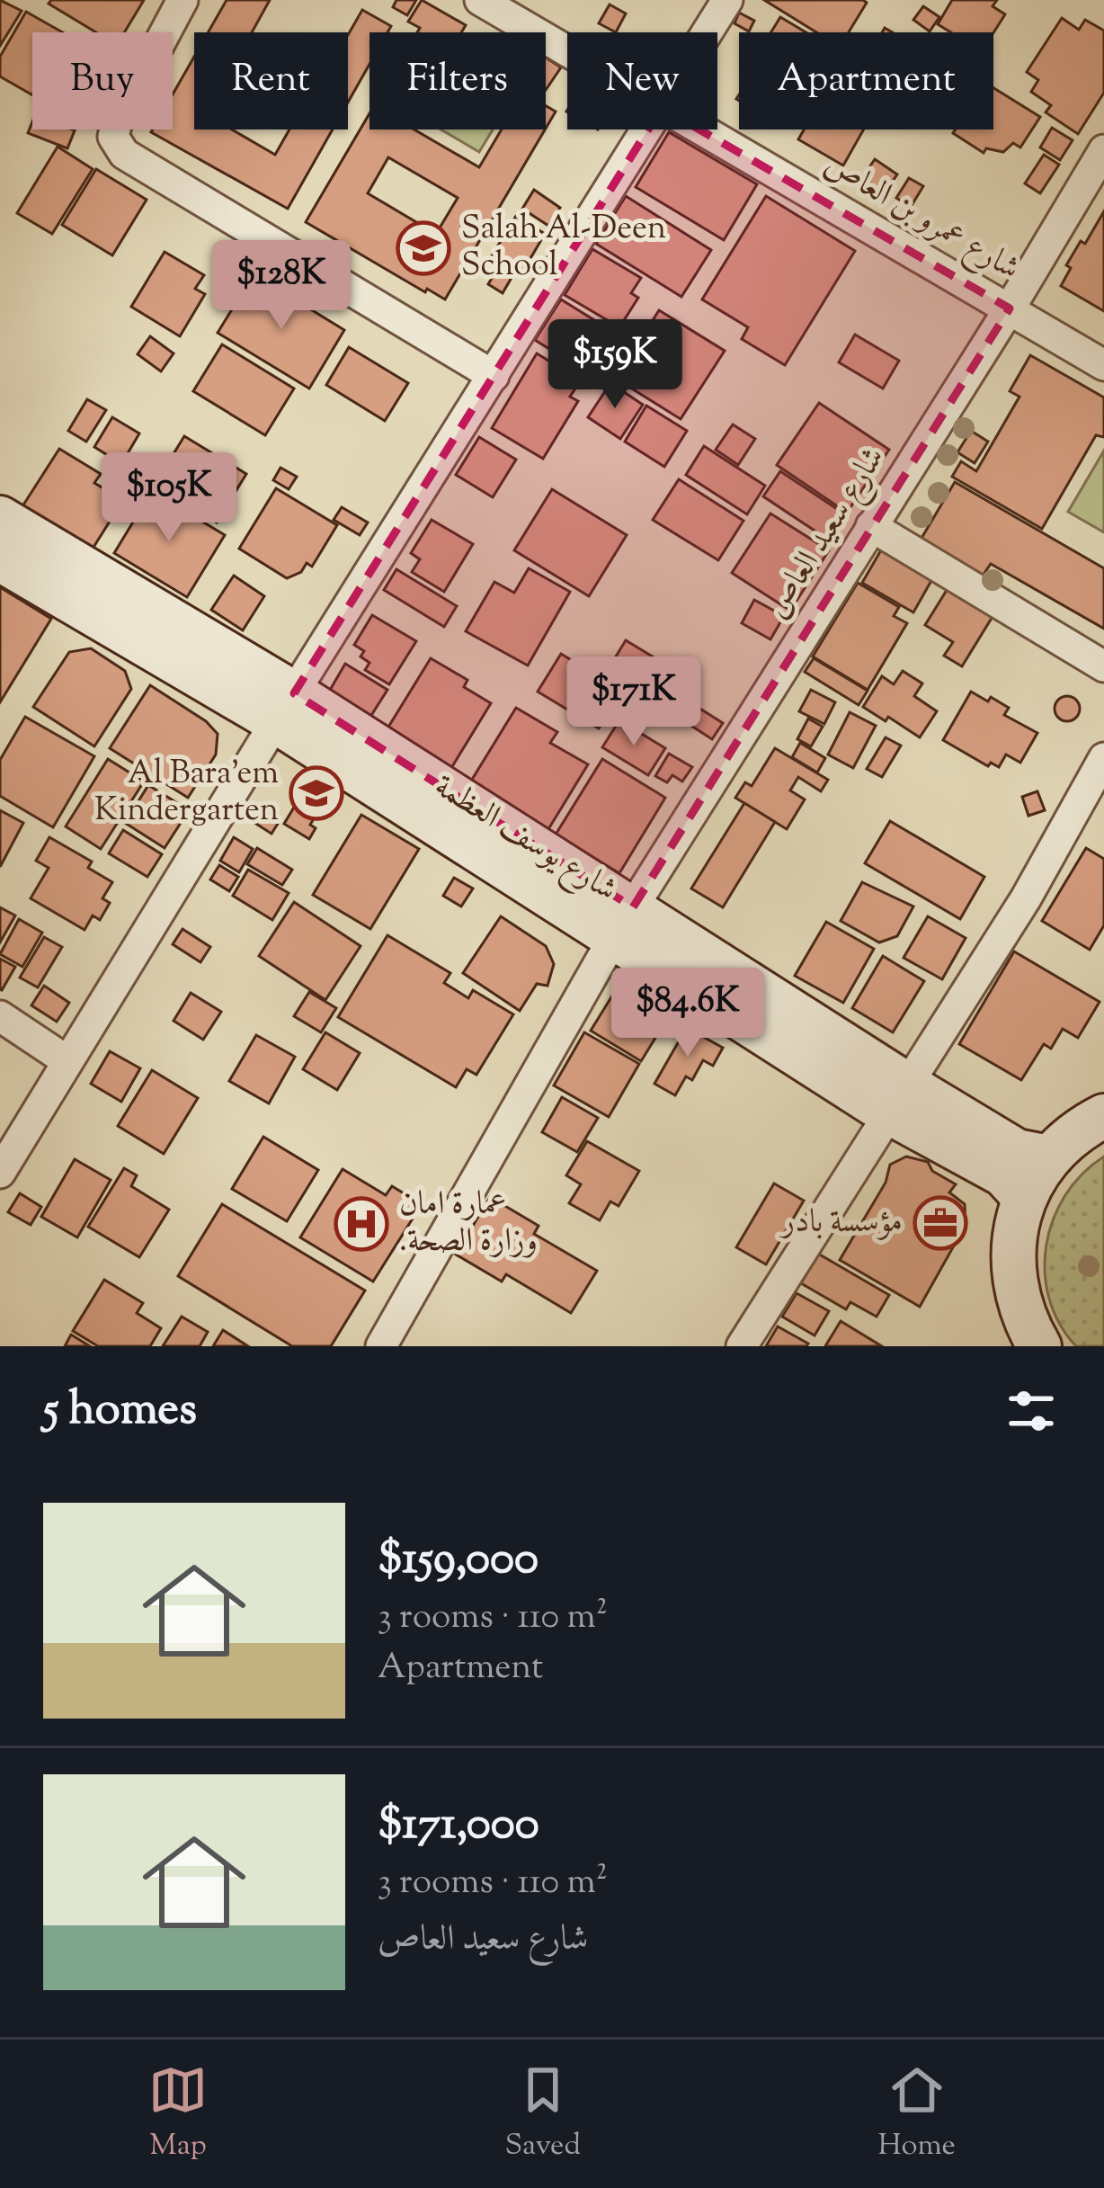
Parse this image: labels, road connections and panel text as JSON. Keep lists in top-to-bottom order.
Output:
{
  "streets": {
    "street": ["شارع عمرو بن العاص", "شارع سعيد العاص", "شارع يوسف العظمة"]
  },
  "crossings": [
    ["شارع عمرو بن العاص", "شارع سعيد العاص"],
    ["شارع سعيد العاص", "شارع يوسف العظمة"]
  ],
  "places": {
    "school or university": ["Salah Al-Deen School", "Al Bara'em Kindergarten"],
    "office": ["مؤسسة بادر"],
    "hospital": ["عمارة امان .وزارة الصحة"]
  },
  "page": {
    "chip": [
      "Buy",
      "Rent",
      "Filters",
      "New",
      "Apartment"
    ],
    "price": [
      "$128K",
      "$159K",
      "$105K",
      "$171K",
      "$84.6K"
    ],
    "heading": "5 homes",
    "list": [
      {
        "name": "$159,000",
        "note": "3 rooms · 110 m² · Apartment"
      },
      {
        "name": "$171,000",
        "note": "3 rooms · 110 m² · شارع سعيد العاص"
      }
    ],
    "tabs": ["Map", "Saved", "Home"]
  }
}
